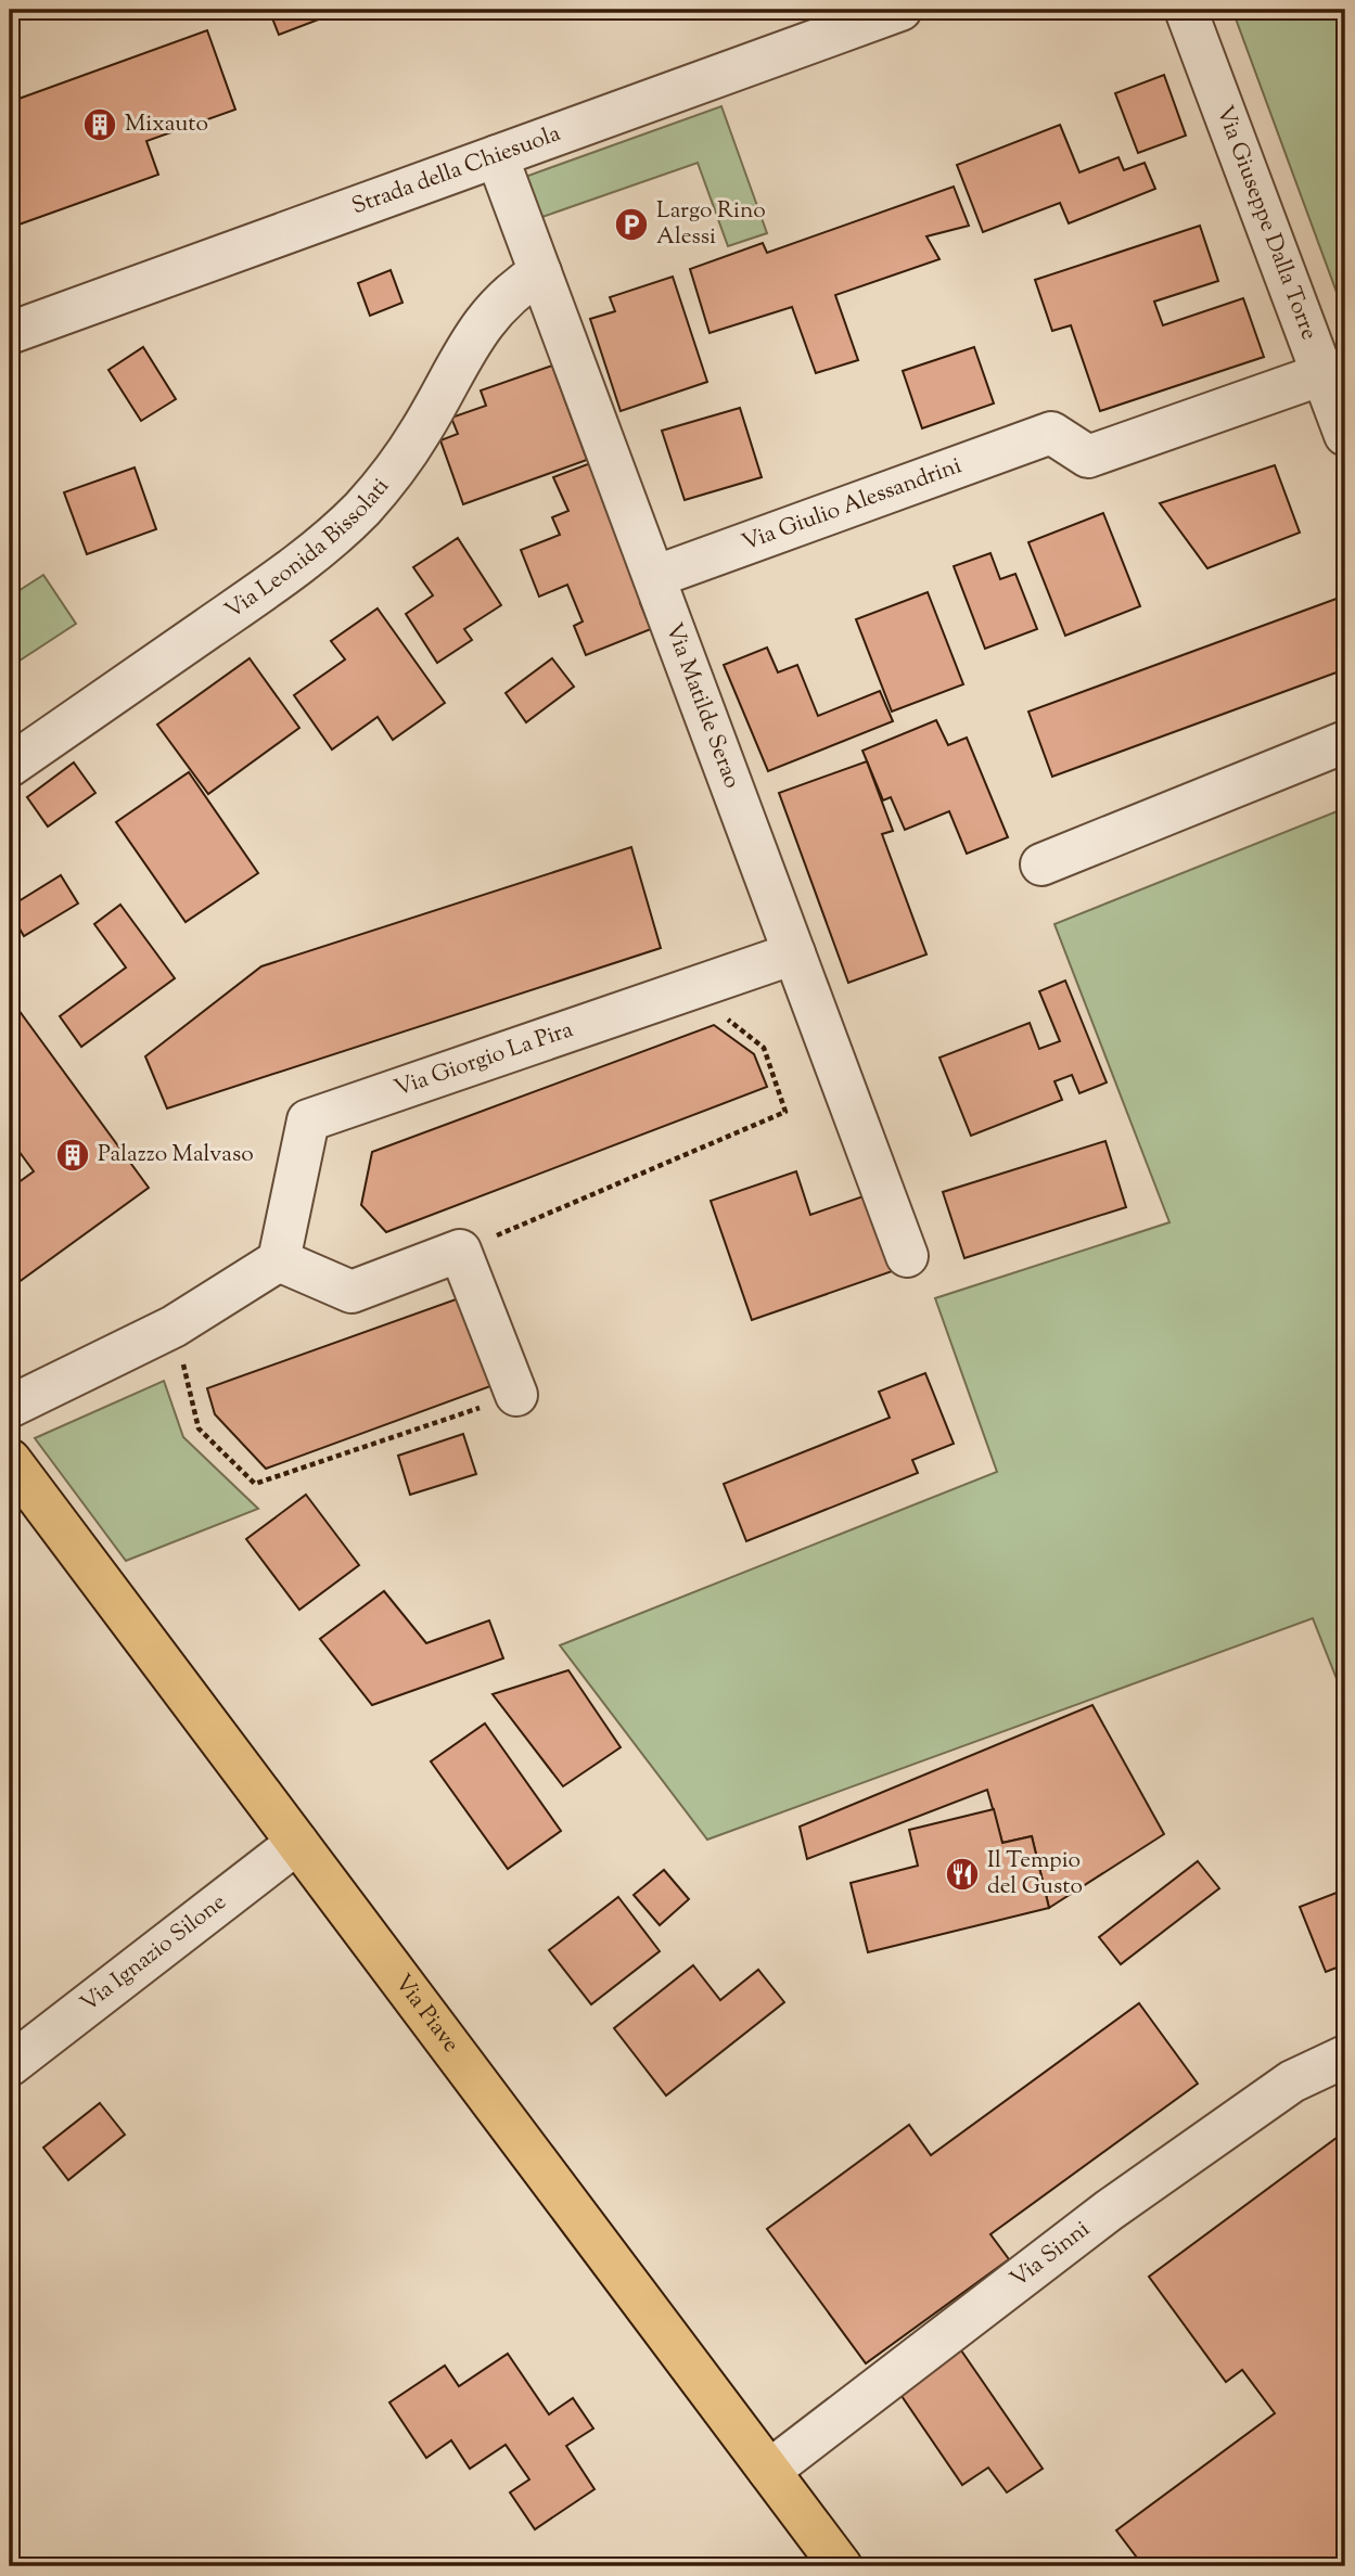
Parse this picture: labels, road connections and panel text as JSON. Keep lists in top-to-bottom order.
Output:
{
  "streets": {
    "main road": ["Via Piave"],
    "street": [
      "Strada della Chiesuola",
      "Via Giuseppe Dalla Torre",
      "Via Giulio Alessandrini",
      "Via Leonida Bissolati",
      "Via Matilde Serao",
      "Via Giorgio La Pira",
      "Via Ignazio Silone",
      "Via Sinni"
    ]
  },
  "crossings": [
    ["Strada della Chiesuola", "Via Matilde Serao"],
    ["Via Giuseppe Dalla Torre", "Via Giulio Alessandrini"],
    ["Via Giulio Alessandrini", "Via Matilde Serao"],
    ["Via Leonida Bissolati", "Via Matilde Serao"],
    ["Via Matilde Serao", "Via Giorgio La Pira"],
    ["Via Ignazio Silone", "Via Piave"],
    ["Via Piave", "Via Sinni"]
  ],
  "places": {
    "building": ["Mixauto", "Palazzo Malvaso"],
    "parking": ["Largo Rino Alessi"],
    "restaurant": ["Il Tempio del Gusto"]
  }
}
